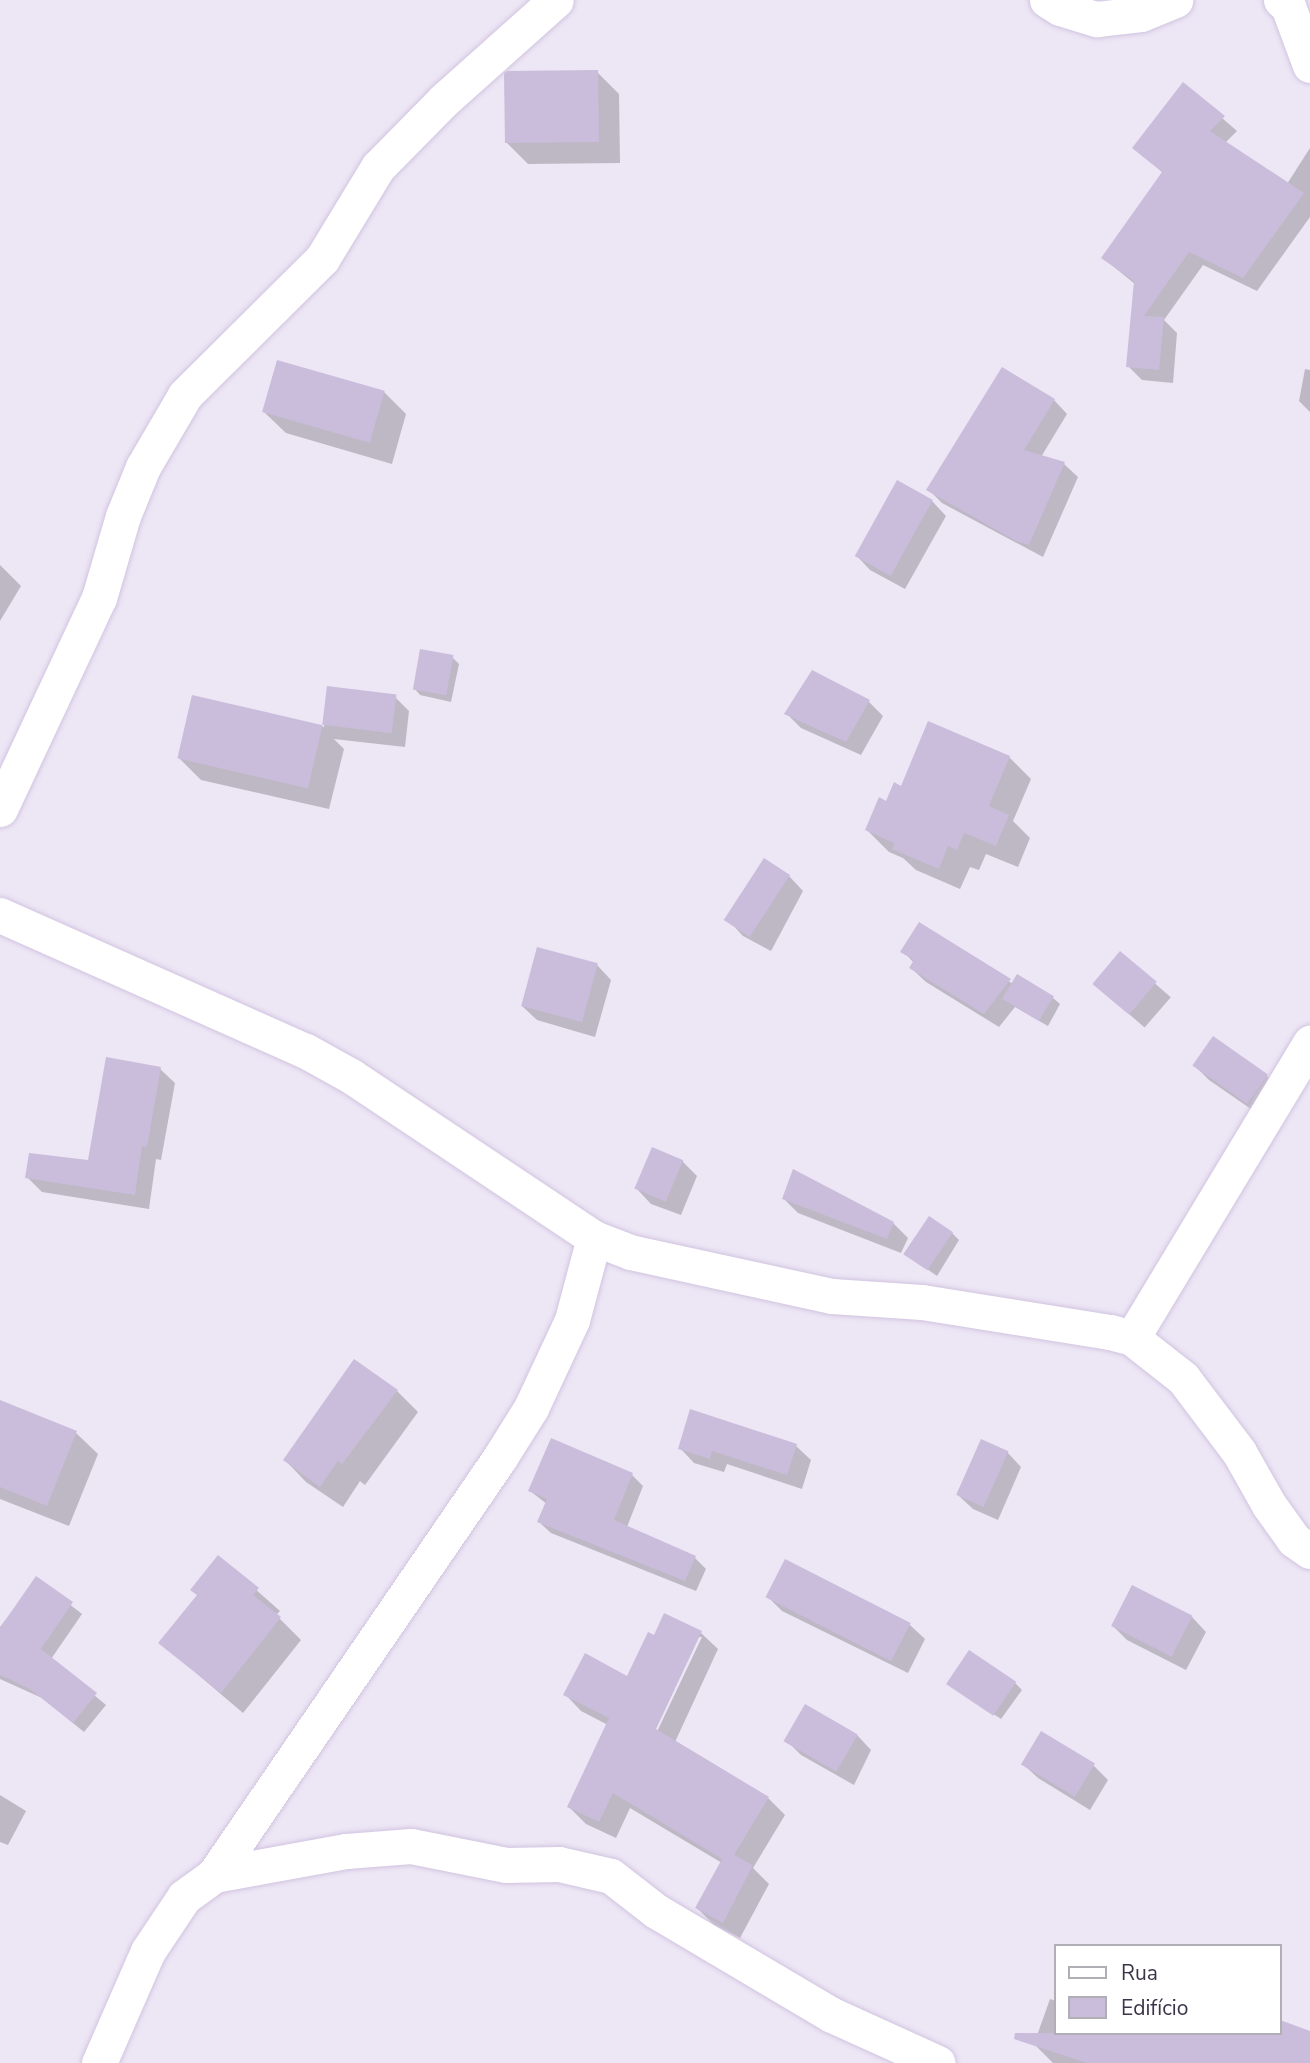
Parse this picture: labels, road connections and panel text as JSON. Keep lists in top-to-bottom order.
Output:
{
  "legend": ["Rua", "Edifício"]
}
